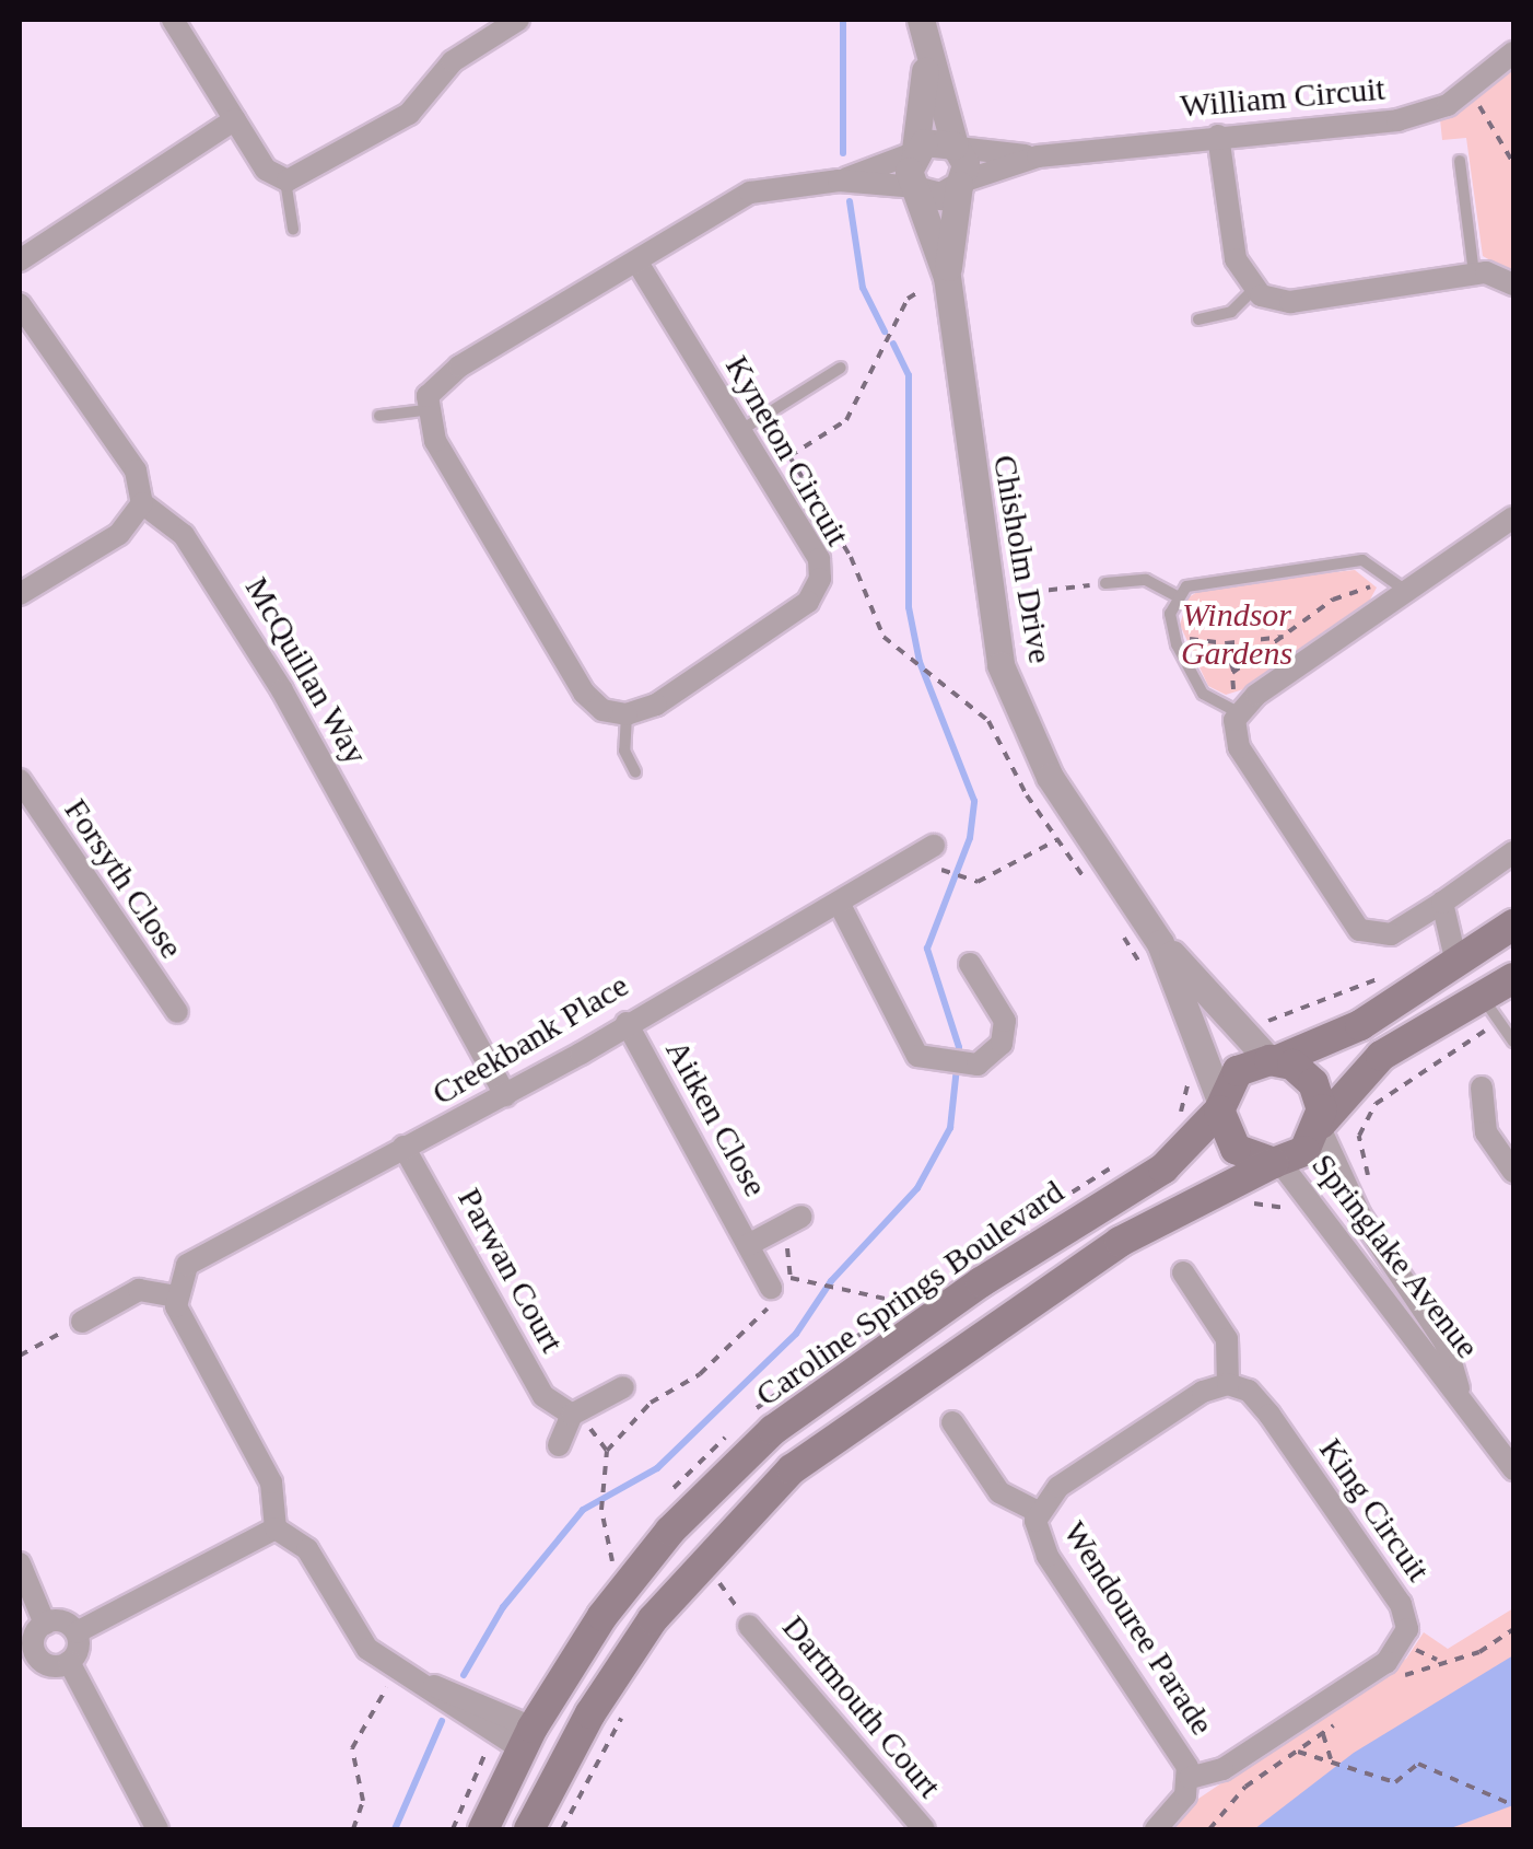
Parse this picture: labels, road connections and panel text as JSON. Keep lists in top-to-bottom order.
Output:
{
  "streets": {
    "main road": ["Caroline Springs Boulevard"],
    "street": [
      "William Circuit",
      "Kyneton Circuit",
      "Chisholm Drive",
      "McQuillan Way",
      "Forsyth Close",
      "Creekbank Place",
      "Aitken Close",
      "Springlake Avenue",
      "Parwan Court",
      "King Circuit",
      "Wendouree Parade",
      "Dartmouth Court"
    ]
  },
  "crossings": [
    ["William Circuit", "Chisholm Drive"],
    ["Chisholm Drive", "Springlake Avenue"],
    ["Chisholm Drive", "Caroline Springs Boulevard"],
    ["McQuillan Way", "Creekbank Place"],
    ["Creekbank Place", "Aitken Close"],
    ["Creekbank Place", "Parwan Court"],
    ["Springlake Avenue", "Caroline Springs Boulevard"],
    ["King Circuit", "Wendouree Parade"]
  ],
  "parks": ["Windsor Gardens"]
}
